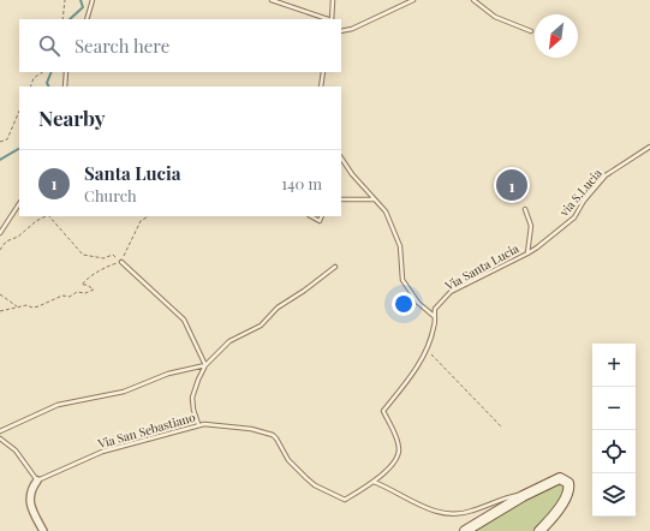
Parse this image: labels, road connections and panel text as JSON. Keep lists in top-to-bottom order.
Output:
{
  "streets": {
    "lane": ["via S.Lucia", "Via Santa Lucia", "Via San Sebastiano"]
  },
  "crossings": [
    ["via S.Lucia", "Via Santa Lucia"],
    ["Via Santa Lucia", "Via San Sebastiano"]
  ],
  "north": "bottom left",
  "page": {
    "search": "Search here",
    "heading": "Nearby",
    "list": [
      {
        "mark": "1",
        "name": "Santa Lucia",
        "note": "Church",
        "value": "140 m"
      }
    ],
    "pins": "1",
    "map_buttons": ["+", "−"]
  }
}
